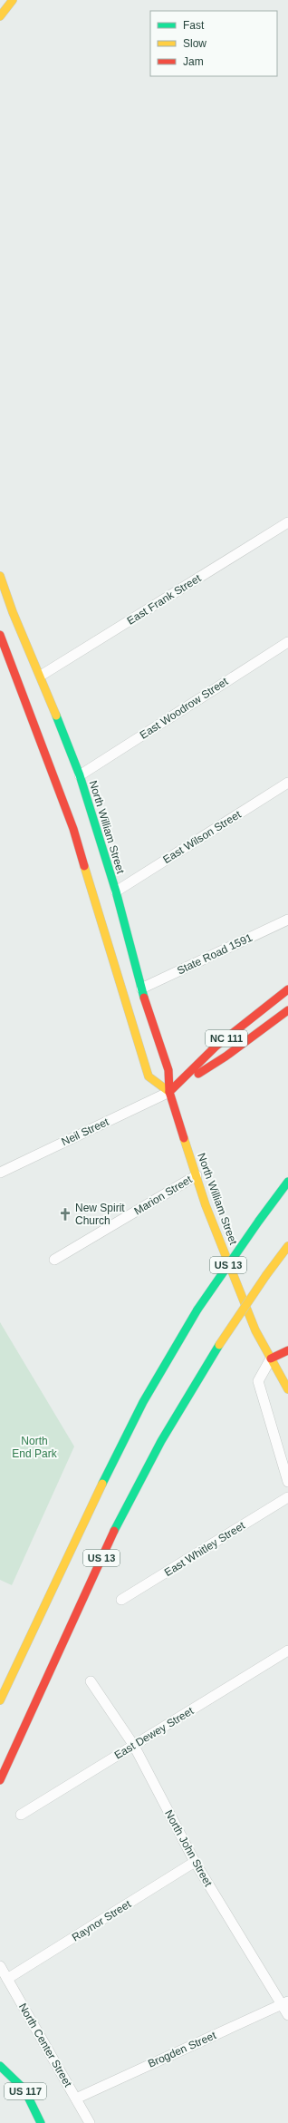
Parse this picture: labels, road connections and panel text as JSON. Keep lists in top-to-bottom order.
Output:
{
  "streets": {
    "main road": [
      "North William Street",
      "NC 111",
      "US 13",
      "US 117"
    ],
    "street": [
      "East Frank Street",
      "East Woodrow Street",
      "East Wilson Street",
      "State Road 1591",
      "Neil Street",
      "Marion Street",
      "East Whitley Street",
      "East Dewey Street",
      "North John Street",
      "Raynor Street",
      "North Center Street",
      "Brogden Street"
    ]
  },
  "crossings": [
    ["East Frank Street", "North William Street"],
    ["East Woodrow Street", "North William Street"],
    ["North William Street", "East Wilson Street"],
    ["North William Street", "State Road 1591"],
    ["North William Street", "NC 111"],
    ["North William Street", "Neil Street"],
    ["North William Street", "Marion Street"],
    ["NC 111", "Neil Street"],
    ["East Dewey Street", "North John Street"],
    ["North John Street", "Raynor Street"],
    ["North John Street", "Brogden Street"],
    ["Raynor Street", "North Center Street"],
    ["North Center Street", "Brogden Street"]
  ],
  "parks": ["North End Park"],
  "places": {
    "church": ["New Spirit Church"]
  },
  "legend": ["Fast", "Slow", "Jam"]
}
